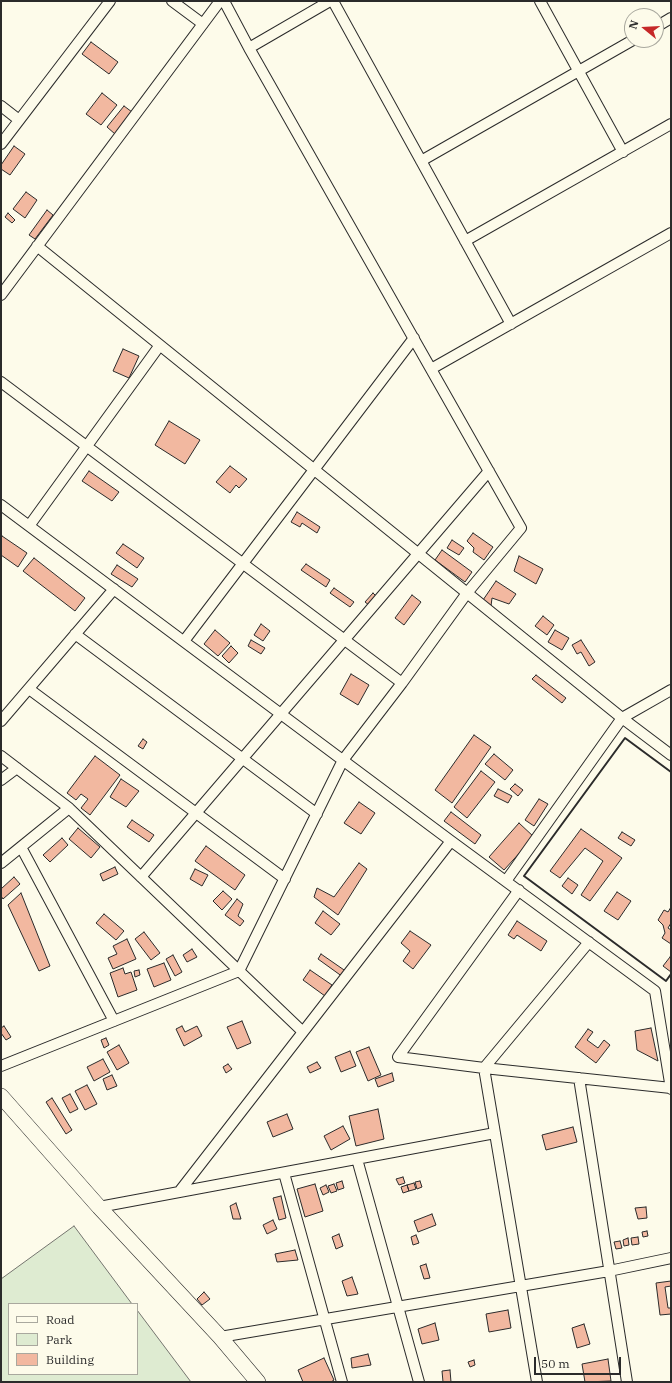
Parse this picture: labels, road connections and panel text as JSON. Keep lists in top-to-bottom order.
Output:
{
  "legend": ["Road", "Park", "Building"],
  "scale_bar": "50 m",
  "north": "left"
}
